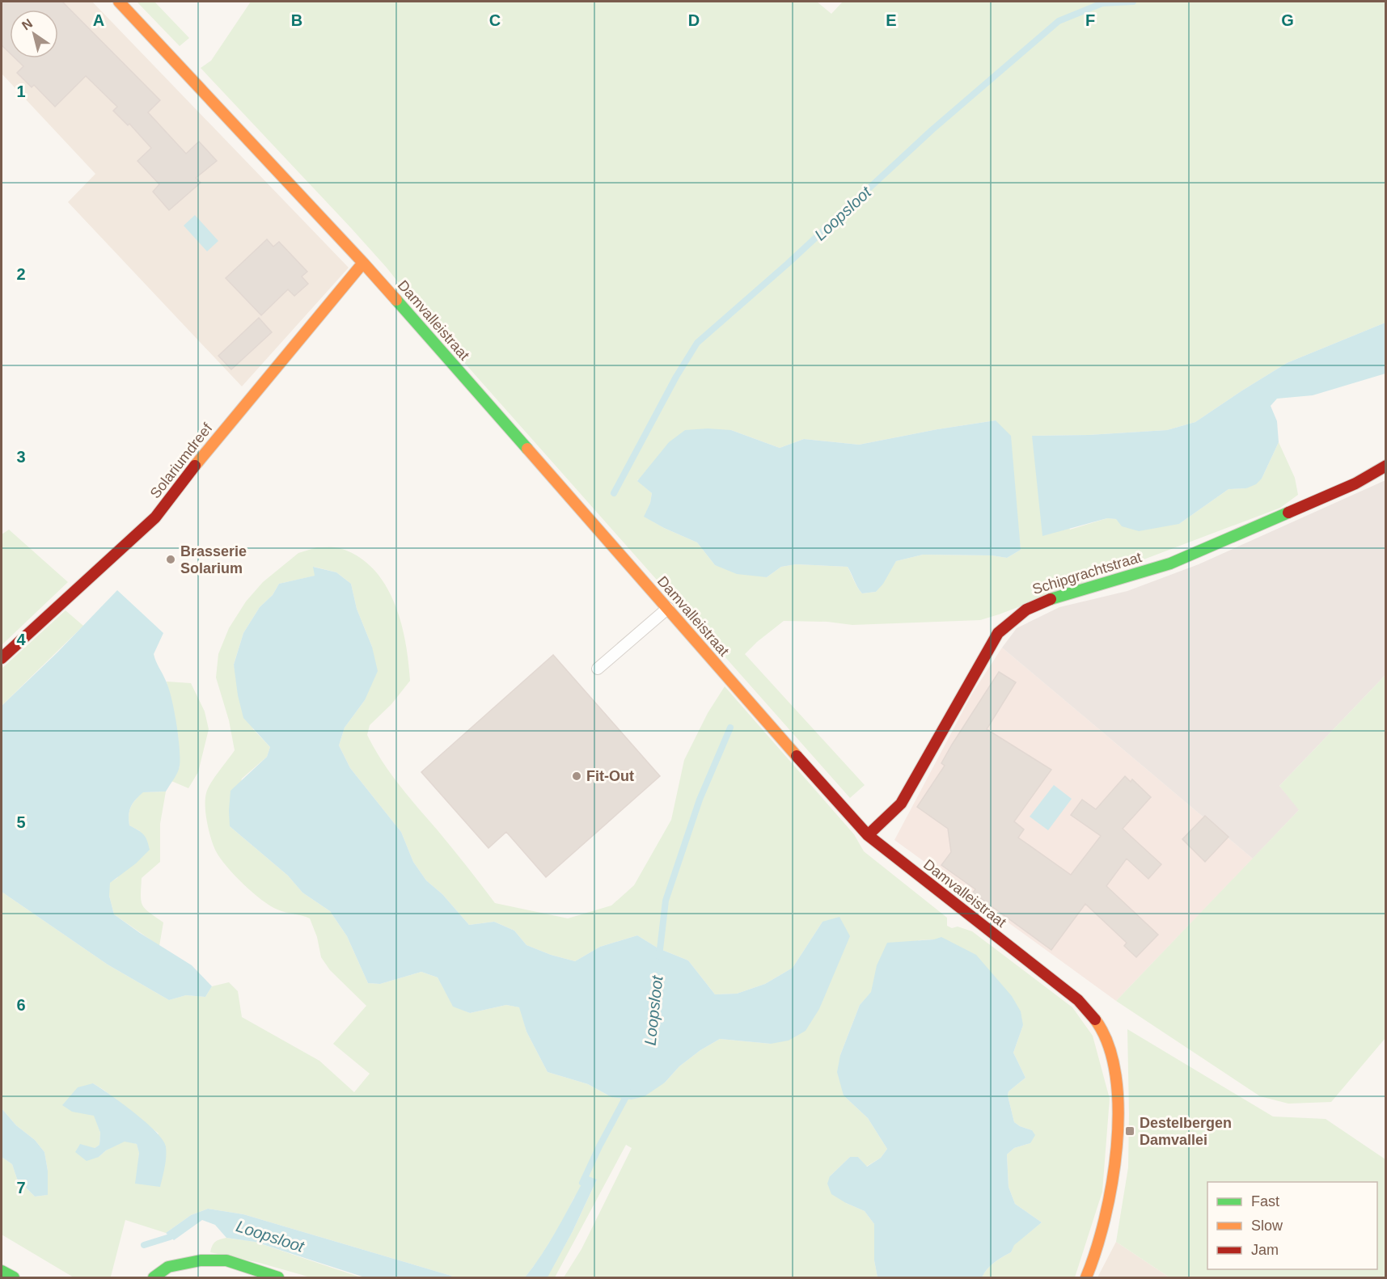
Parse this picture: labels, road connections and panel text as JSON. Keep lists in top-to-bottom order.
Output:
{
  "streets": {
    "main road": ["Damvalleistraat", "Solariumdreef", "Schipgrachtstraat"]
  },
  "crossings": [
    ["Damvalleistraat", "Solariumdreef"],
    ["Damvalleistraat", "Schipgrachtstraat"]
  ],
  "water": ["Loopsloot"],
  "places": {
    "other": ["Brasserie Solarium", "Fit-Out"],
    "transit": ["Destelbergen Damvallei"]
  },
  "legend": ["Fast", "Slow", "Jam"],
  "north": "top left",
  "grid": {
    "columns": [
      "A",
      "B",
      "C",
      "D",
      "E",
      "F",
      "G"
    ],
    "rows": [
      "1",
      "2",
      "3",
      "4",
      "5",
      "6",
      "7"
    ]
  }
}
